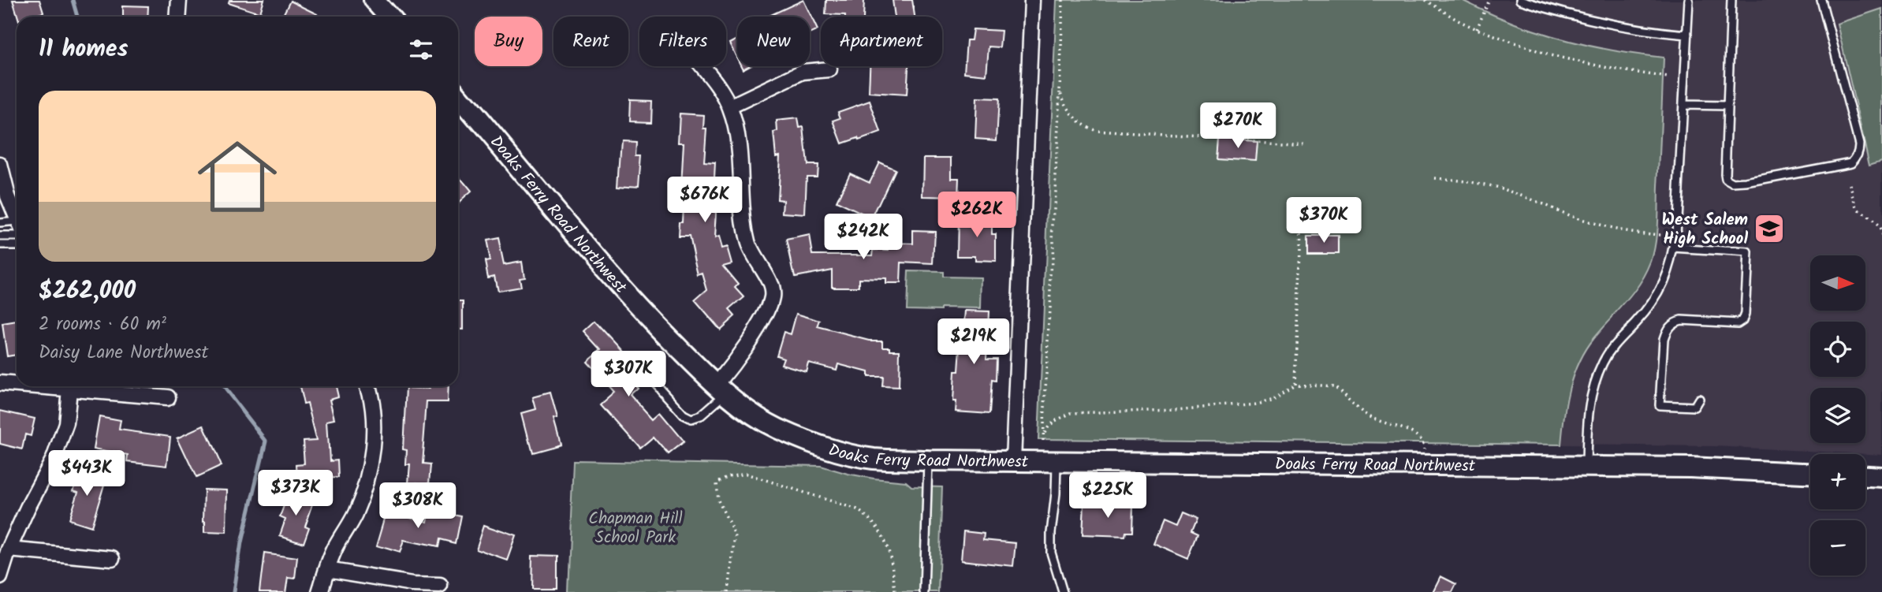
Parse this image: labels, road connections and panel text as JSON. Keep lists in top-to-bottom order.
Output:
{
  "streets": {
    "main road": ["Doaks Ferry Road Northwest"]
  },
  "parks": ["Chapman Hill School Park"],
  "places": {
    "school or university": ["West Salem High School"]
  },
  "north": "right",
  "page": {
    "chip": [
      "Buy",
      "Rent",
      "Filters",
      "New",
      "Apartment"
    ],
    "heading": "11 homes",
    "list": [
      {
        "name": "$262,000",
        "note": "2 rooms · 60 m² · Daisy Lane Northwest"
      }
    ],
    "price": [
      "$270K",
      "$676K",
      "$262K",
      "$370K",
      "$242K",
      "$219K",
      "$307K",
      "$443K",
      "$373K",
      "$225K",
      "$308K"
    ],
    "map_buttons": ["+", "−"]
  }
}
